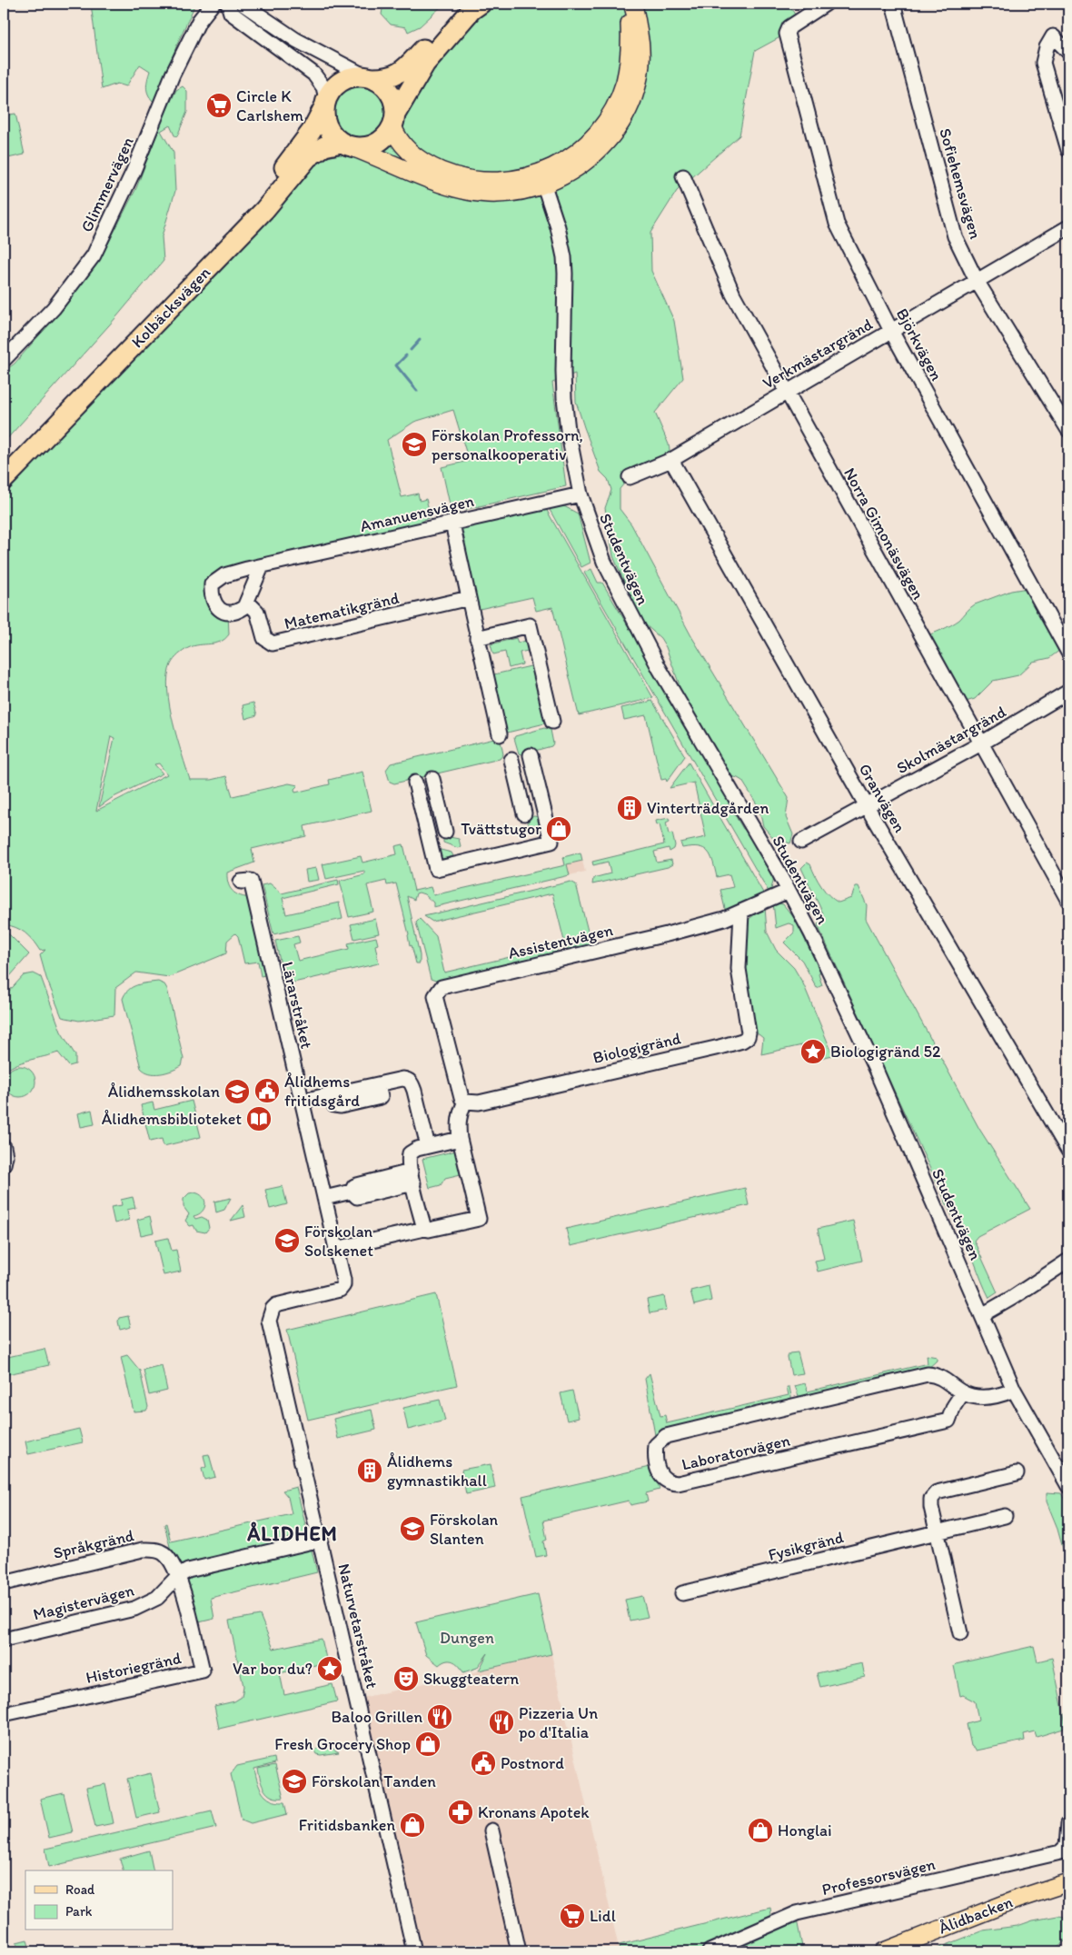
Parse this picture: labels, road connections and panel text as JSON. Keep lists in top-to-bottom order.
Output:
{
  "streets": {
    "highway": ["Kolbäcksvägen"],
    "main road": ["Ålidbacken"],
    "street": [
      "Sofiehemsvägen",
      "Glimmervägen",
      "Björkvägen",
      "Verkmästargränd",
      "Amanuensvägen",
      "Norra Gimonäsvägen",
      "Studentvägen",
      "Matematikgränd",
      "Skolmästargränd",
      "Granvägen",
      "Assistentvägen",
      "Lärarstråket",
      "Biologigränd",
      "Laboratorvägen",
      "Språkgränd",
      "Fysikgränd",
      "Magistervägen",
      "Naturvetarstråket",
      "Historiegränd",
      "Professorsvägen"
    ]
  },
  "crossings": [
    ["Sofiehemsvägen", "Verkmästargränd"],
    ["Björkvägen", "Verkmästargränd"],
    ["Verkmästargränd", "Norra Gimonäsvägen"],
    ["Verkmästargränd", "Granvägen"],
    ["Amanuensvägen", "Studentvägen"],
    ["Amanuensvägen", "Matematikgränd"],
    ["Norra Gimonäsvägen", "Skolmästargränd"],
    ["Studentvägen", "Assistentvägen"],
    ["Studentvägen", "Laboratorvägen"],
    ["Skolmästargränd", "Granvägen"],
    ["Assistentvägen", "Biologigränd"],
    ["Lärarstråket", "Naturvetarstråket"],
    ["Språkgränd", "Magistervägen"],
    ["Språkgränd", "Historiegränd"],
    ["Magistervägen", "Naturvetarstråket"],
    ["Magistervägen", "Historiegränd"]
  ],
  "districts": ["ÅLIDHEM"],
  "parks": ["Dungen"],
  "places": {
    "supermarket": ["Circle K Carlshem", "Lidl"],
    "school or university": [
      "Förskolan Professorn, personalkooperativ",
      "Ålidhemsskolan",
      "Förskolan Solskenet",
      "Förskolan Slanten",
      "Förskolan Tanden"
    ],
    "building": ["Vinterträdgården", "Ålidhems gymnastikhall"],
    "shop": [
      "Tvättstugor",
      "Fresh Grocery Shop",
      "Fritidsbanken",
      "Honglai"
    ],
    "place": ["Biologigränd 52", "Var bor du?"],
    "public building": ["Ålidhems fritidsgård", "Postnord"],
    "library": ["Ålidhemsbiblioteket"],
    "theatre": ["Skuggteatern"],
    "restaurant": ["Baloo Grillen", "Pizzeria Un po d'Italia"],
    "pharmacy": ["Kronans Apotek"]
  },
  "legend": ["Road", "Park"]
}
